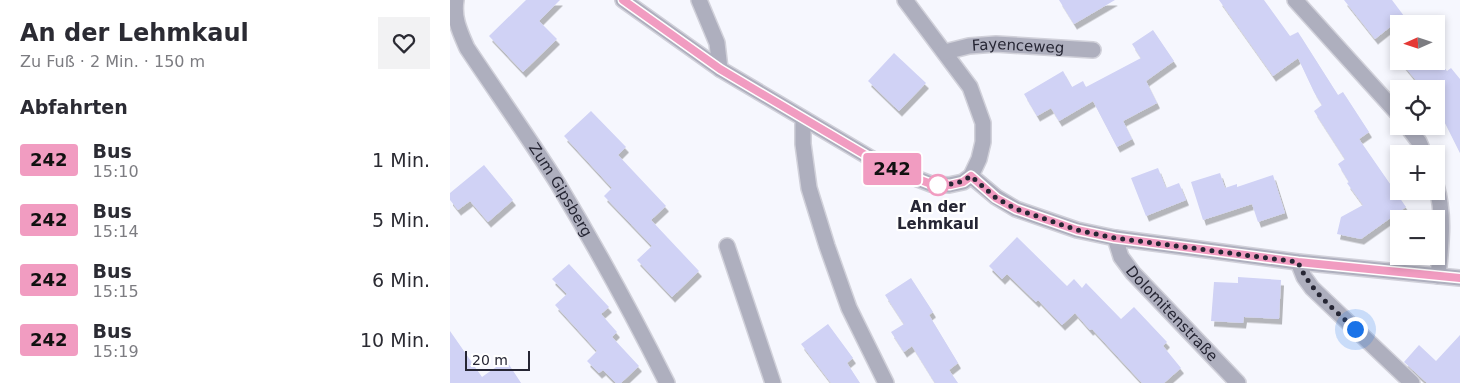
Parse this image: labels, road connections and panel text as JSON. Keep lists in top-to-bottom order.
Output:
{
  "streets": {
    "street": ["Fayenceweg", "Zum Gipsberg", "Dolomitenstraße"]
  },
  "places": ["An der Lehmkaul"],
  "lines": ["bus line 242"],
  "scale_bar": "20 m",
  "north": "left",
  "page": {
    "heading": [
      ["An der Lehmkaul", "Zu Fuß · 2 Min. · 150 m"],
      "Abfahrten"
    ],
    "on_map": "242",
    "map_buttons": ["+", "−"],
    "list": [
      {
        "mark": "242",
        "name": "Bus",
        "note": "15:10",
        "value": "1 Min."
      },
      {
        "mark": "242",
        "name": "Bus",
        "note": "15:14",
        "value": "5 Min."
      },
      {
        "mark": "242",
        "name": "Bus",
        "note": "15:15",
        "value": "6 Min."
      },
      {
        "mark": "242",
        "name": "Bus",
        "note": "15:19",
        "value": "10 Min."
      }
    ],
    "scale": "20 m"
  }
}
